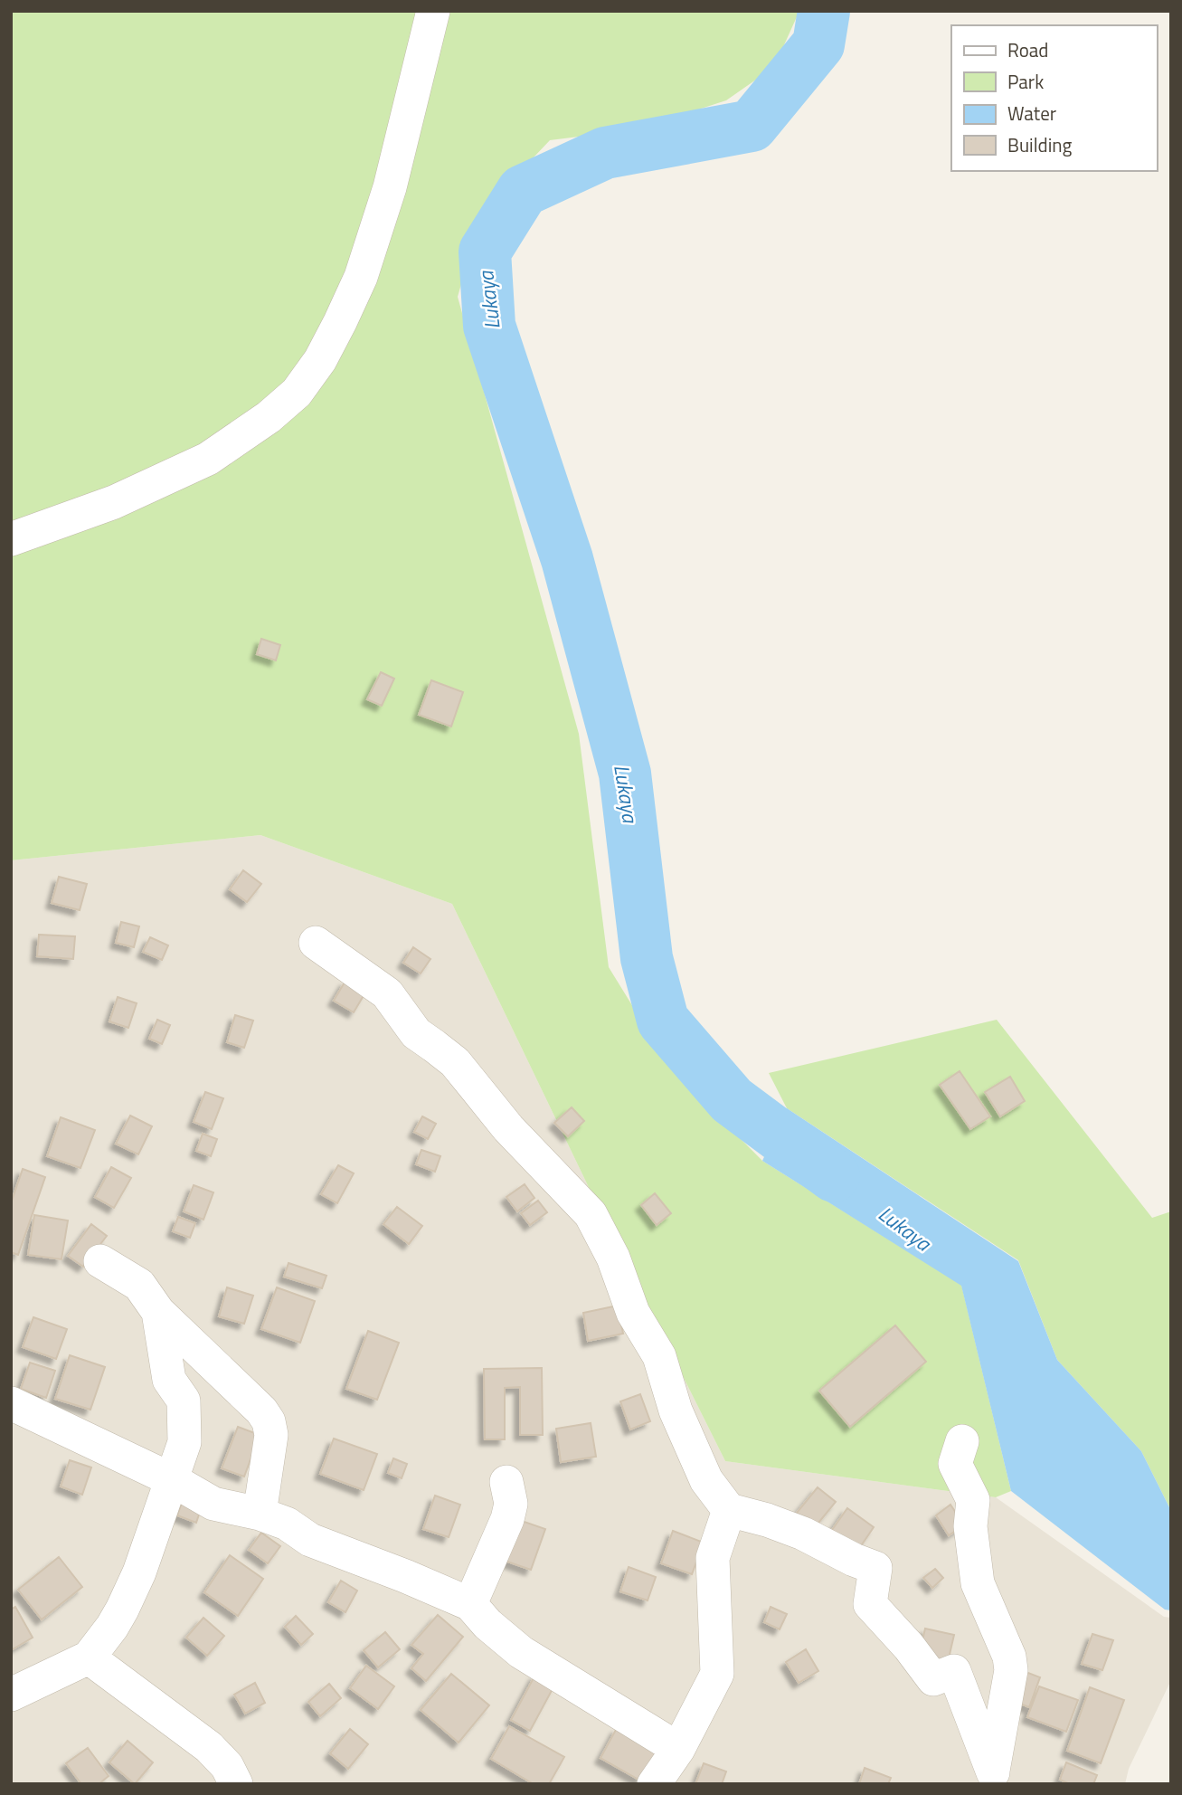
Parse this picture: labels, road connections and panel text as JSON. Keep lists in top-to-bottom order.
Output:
{
  "water": ["Lukaya"],
  "legend": [
    "Road",
    "Park",
    "Water",
    "Building"
  ]
}
